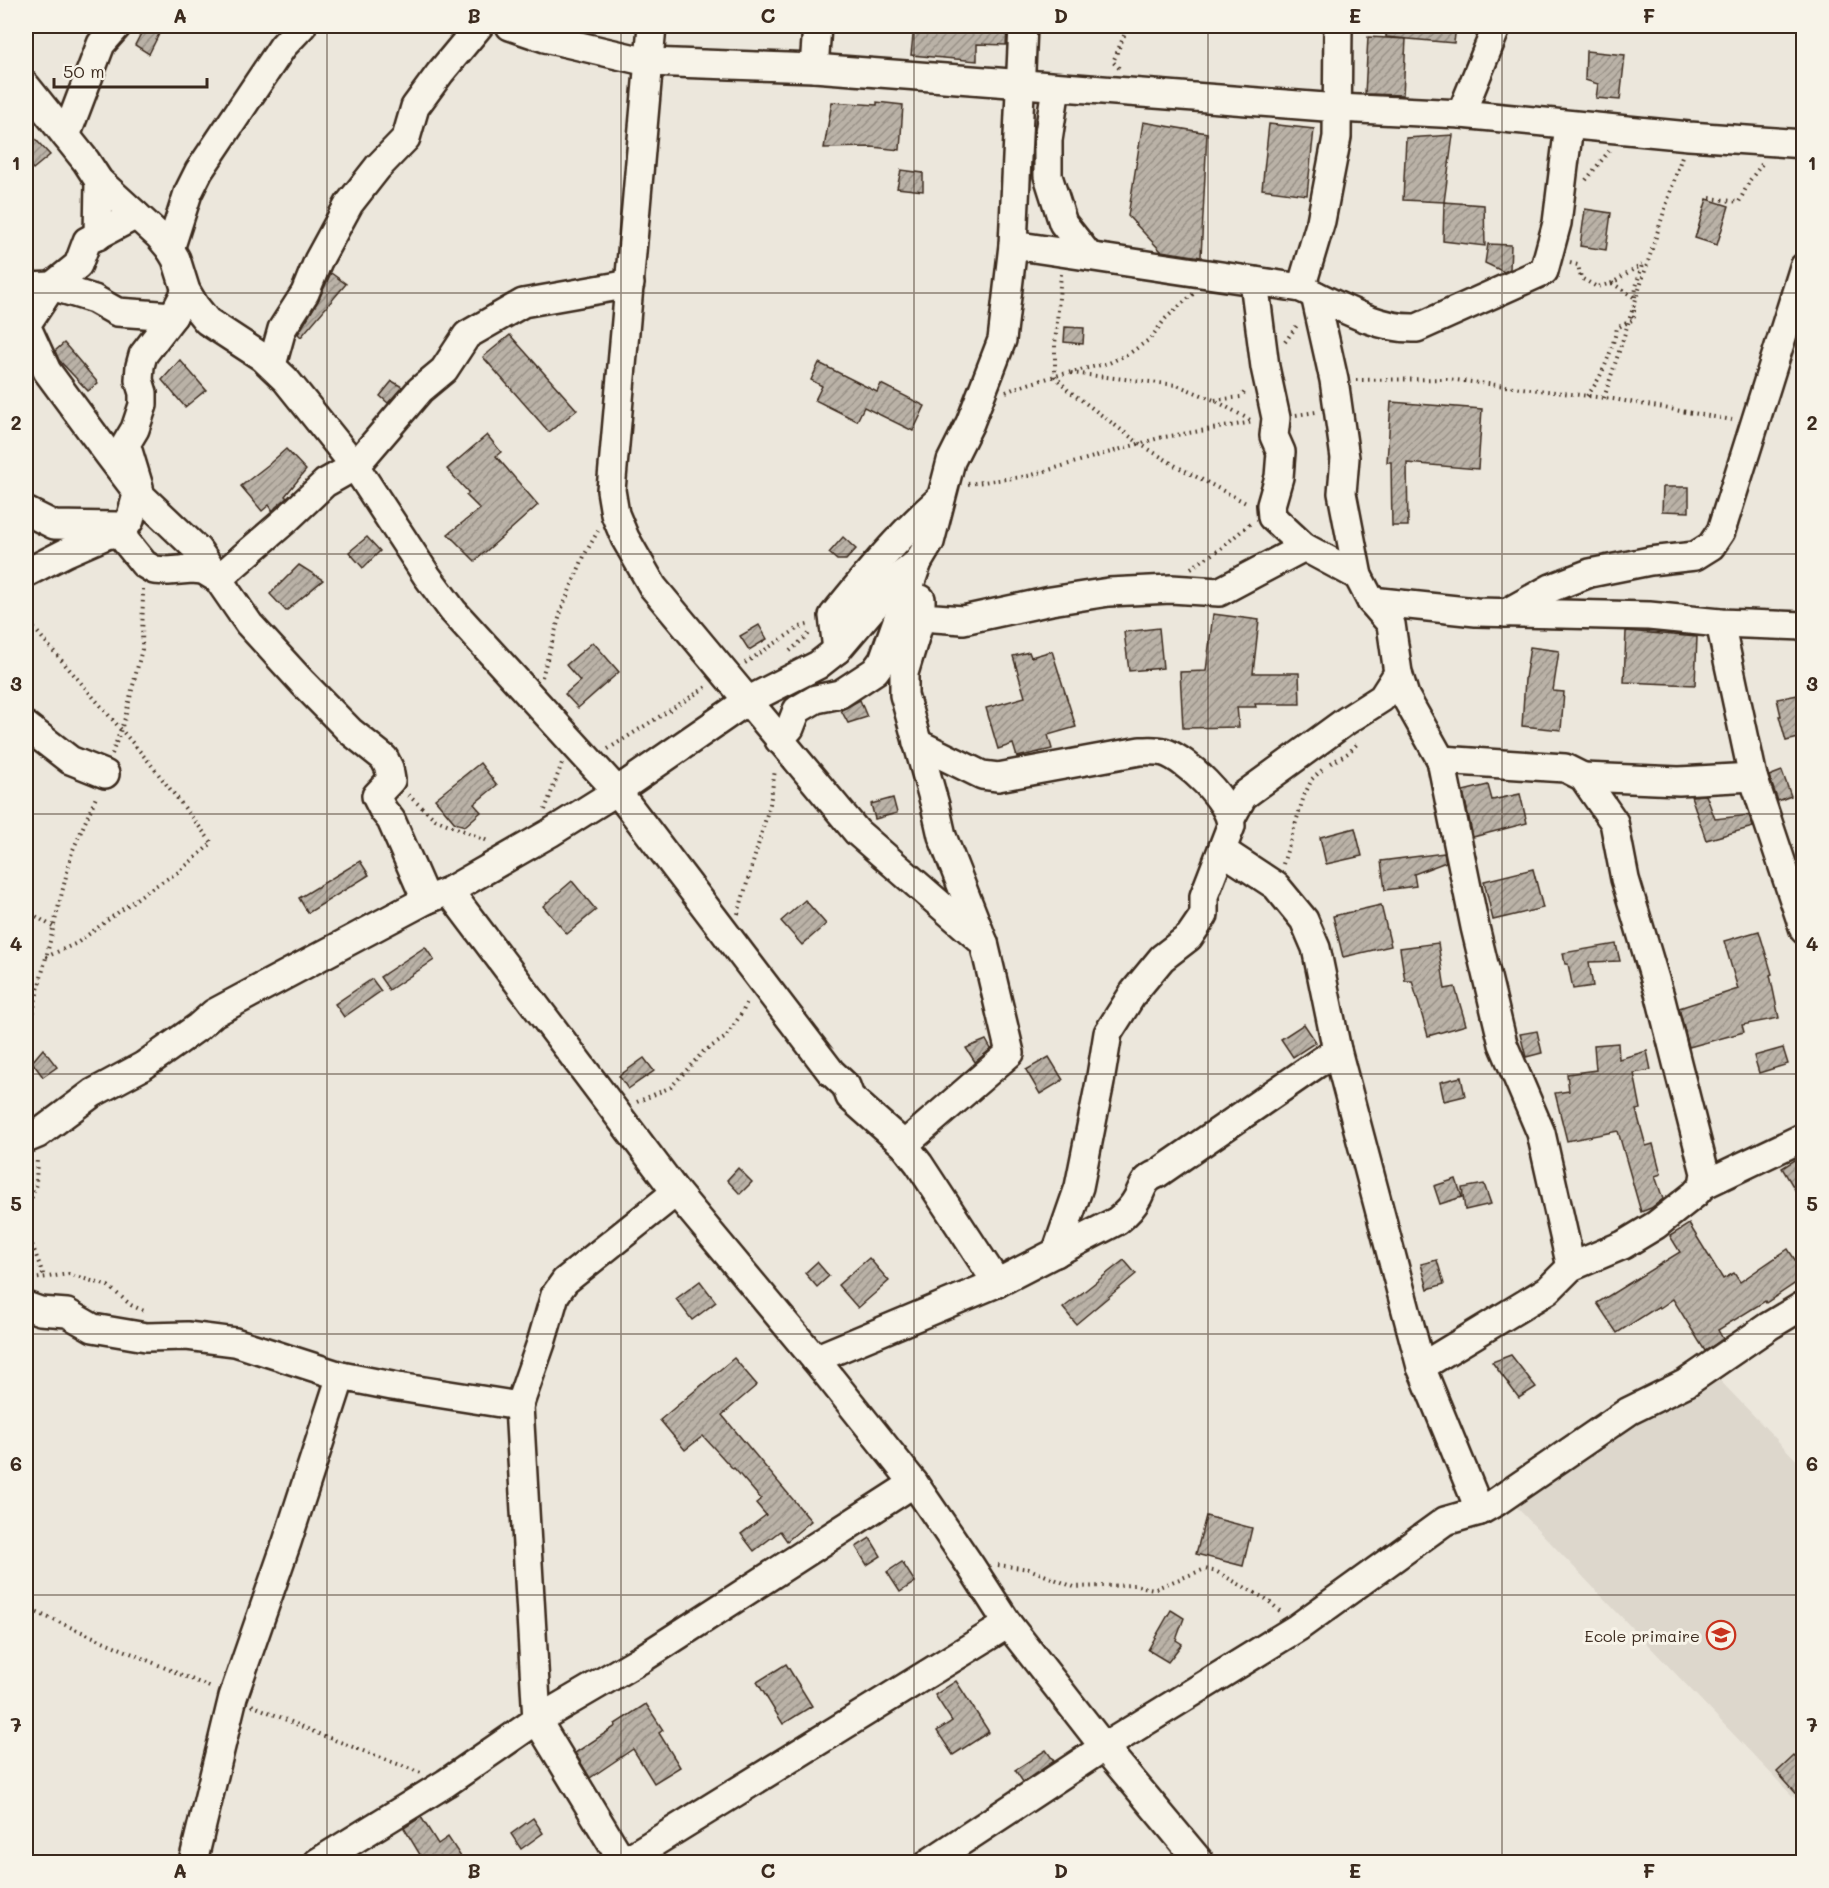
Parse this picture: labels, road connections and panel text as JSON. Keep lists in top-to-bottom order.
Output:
{
  "places": {
    "school or university": ["Ecole primaire"]
  },
  "scale_bar": "50 m",
  "grid": {
    "columns": [
      "A",
      "B",
      "C",
      "D",
      "E",
      "F"
    ],
    "rows": [
      "1",
      "2",
      "3",
      "4",
      "5",
      "6",
      "7"
    ]
  }
}
